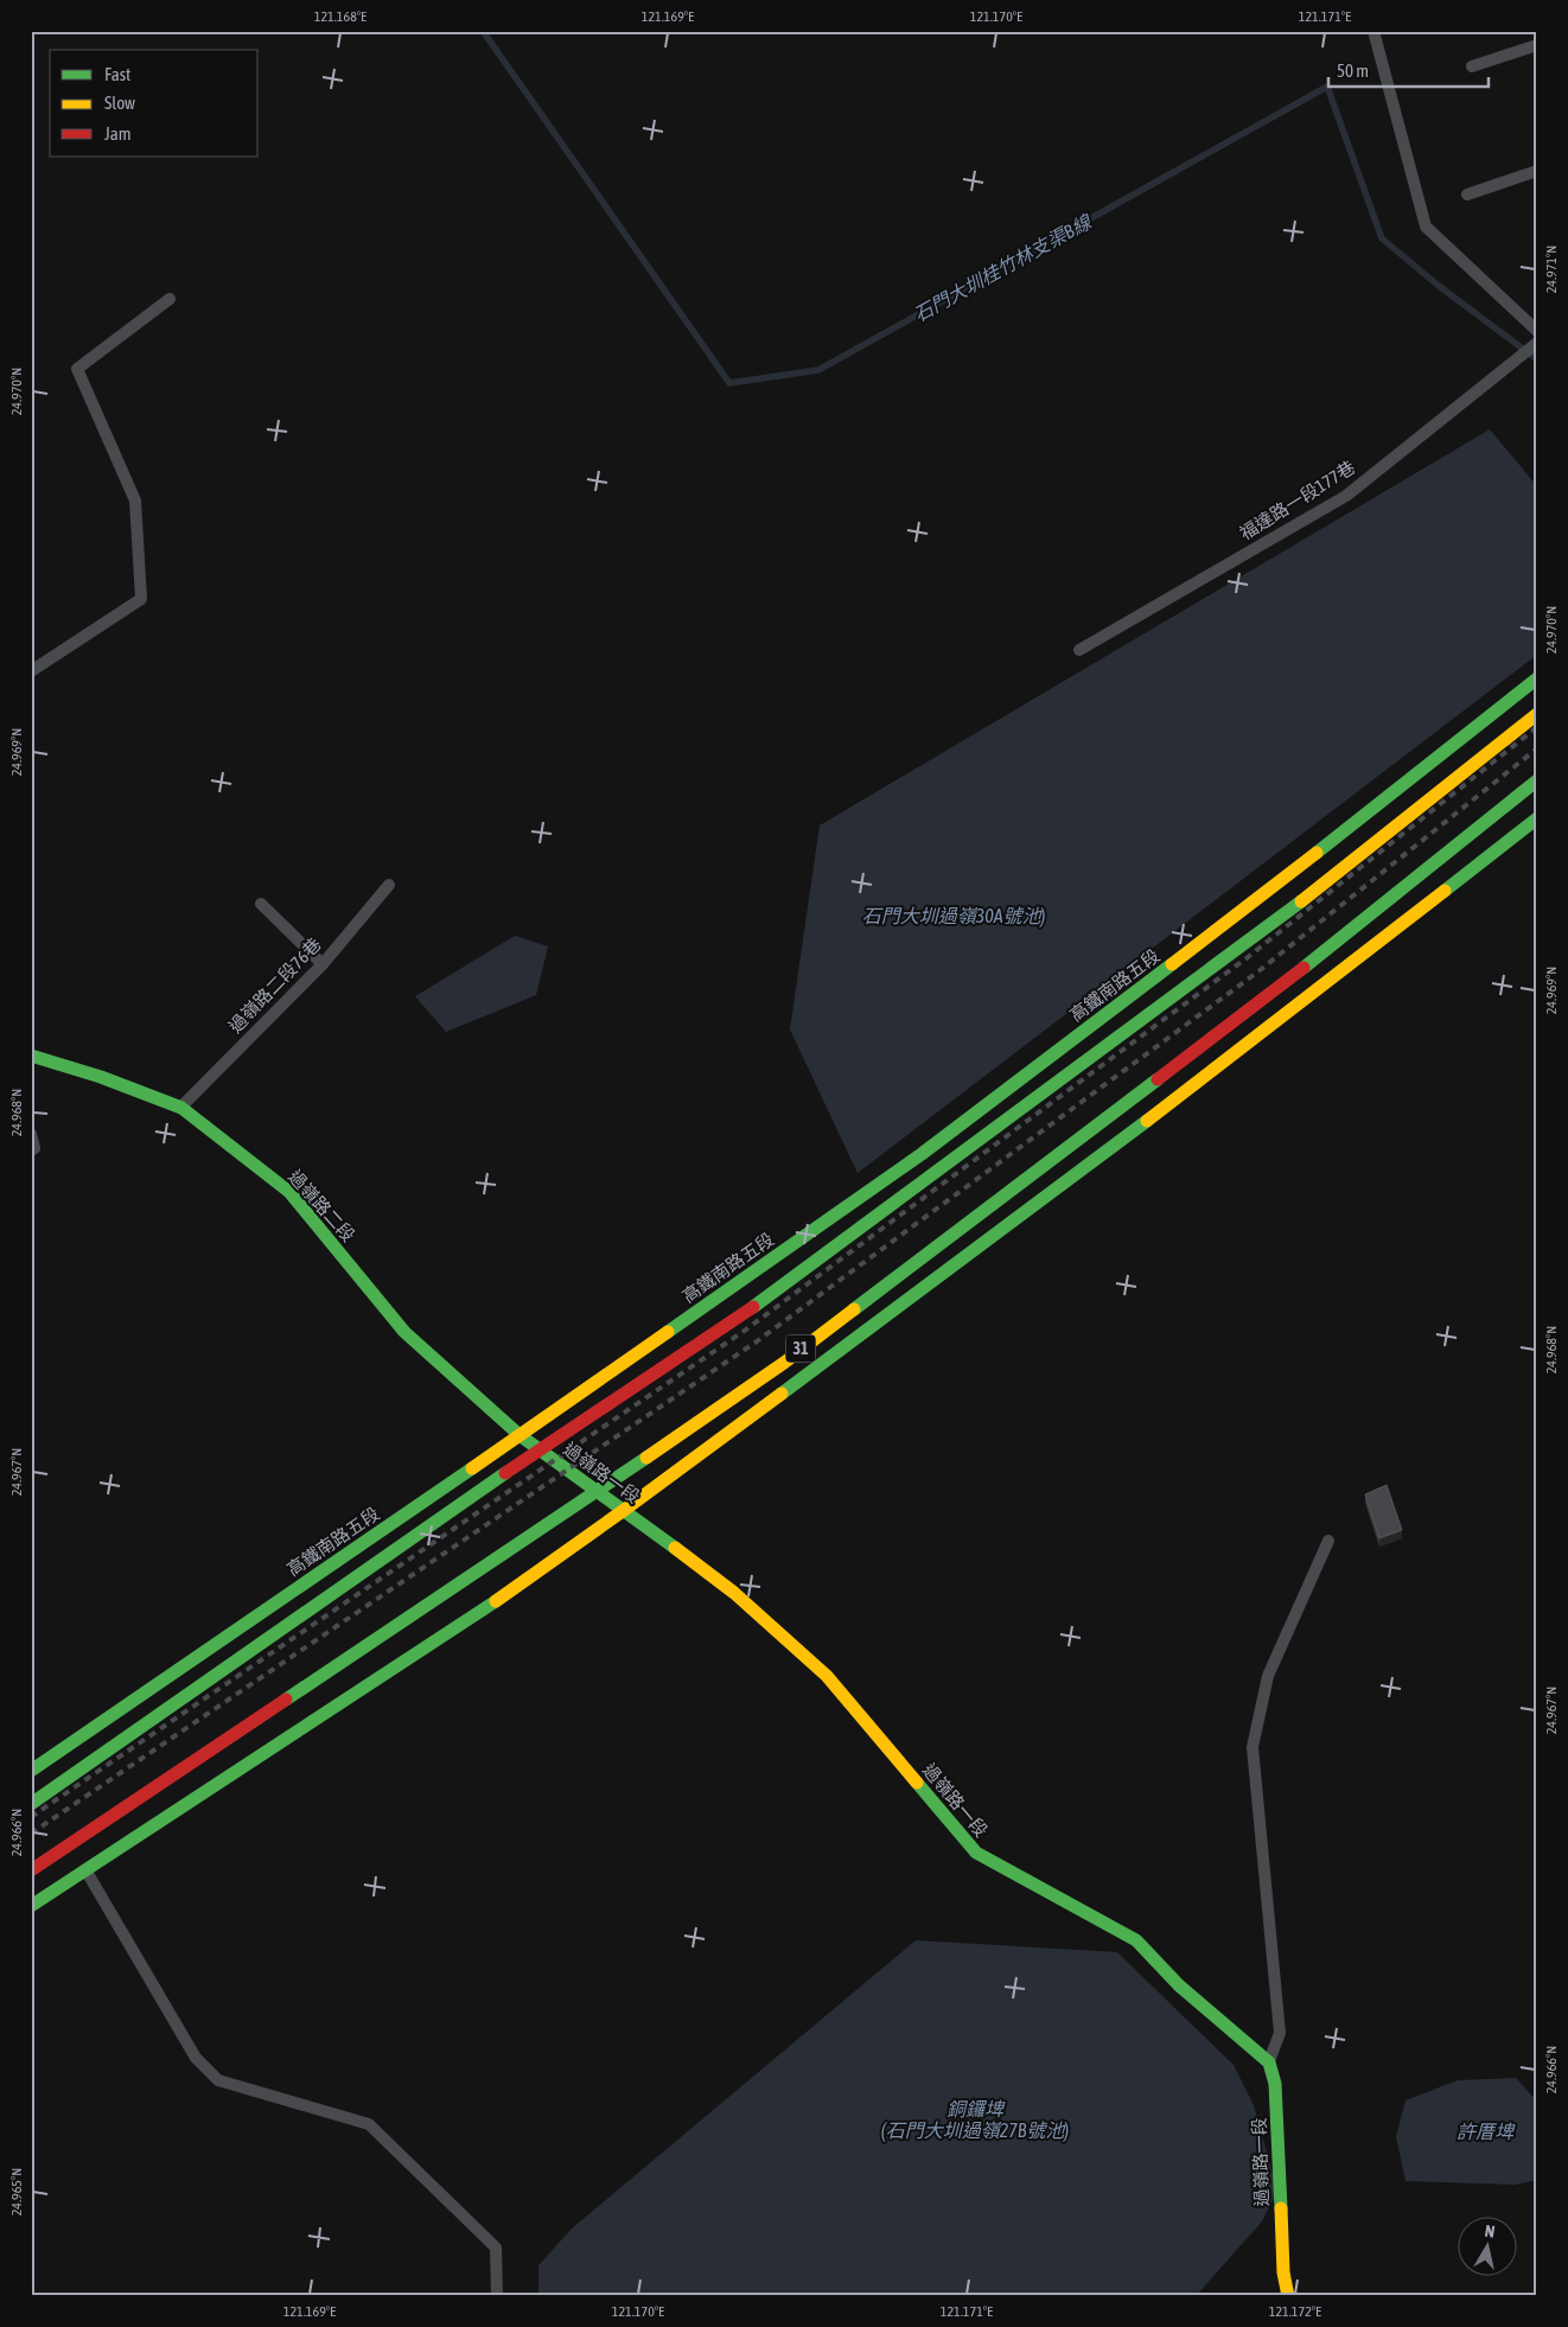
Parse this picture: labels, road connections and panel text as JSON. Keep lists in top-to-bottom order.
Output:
{
  "streets": {
    "main road": [
      "高鐵南路五段",
      "過嶺路二段",
      "31",
      "過嶺路一段"
    ],
    "lane": ["福達路一段177巷", "過嶺路二段76巷"]
  },
  "crossings": [
    ["過嶺路二段76巷", "過嶺路二段"],
    ["高鐵南路五段", "過嶺路二段"],
    ["過嶺路二段", "過嶺路一段"],
    ["31", "過嶺路一段"]
  ],
  "water": [
    "石門大圳桂竹林支渠B線",
    "石門大圳過嶺30A號池)",
    "銅鑼埤 (石門大圳過嶺27B號池)",
    "許厝埤"
  ],
  "legend": ["Fast", "Slow", "Jam"],
  "scale_bar": "50 m",
  "north": "top",
  "coordinates": [
    "121.168°E",
    "121.169°E",
    "121.170°E",
    "121.171°E",
    "24.971°N",
    "24.970°N",
    "24.969°N",
    "24.968°N",
    "24.967°N",
    "24.966°N",
    "24.965°N",
    "121.172°E"
  ]
}
